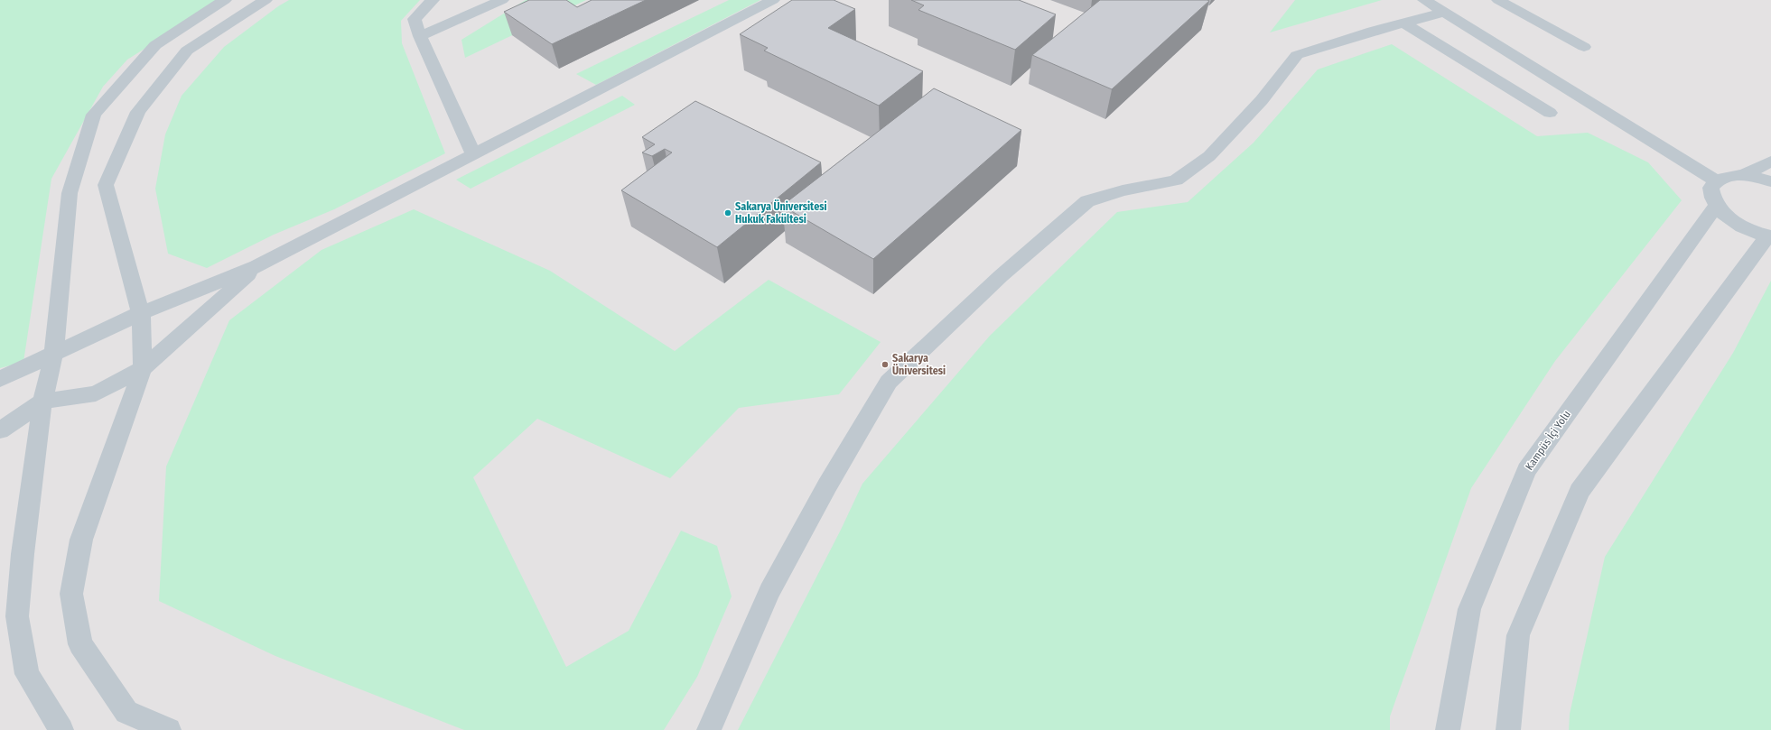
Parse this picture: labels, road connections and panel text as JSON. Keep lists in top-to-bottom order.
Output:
{
  "streets": {
    "street": ["Kampüs İçi Yolu"]
  },
  "places": ["Sakarya Üniversitesi Hukuk Fakültesi", "Sakarya Üniversitesi"]
}
